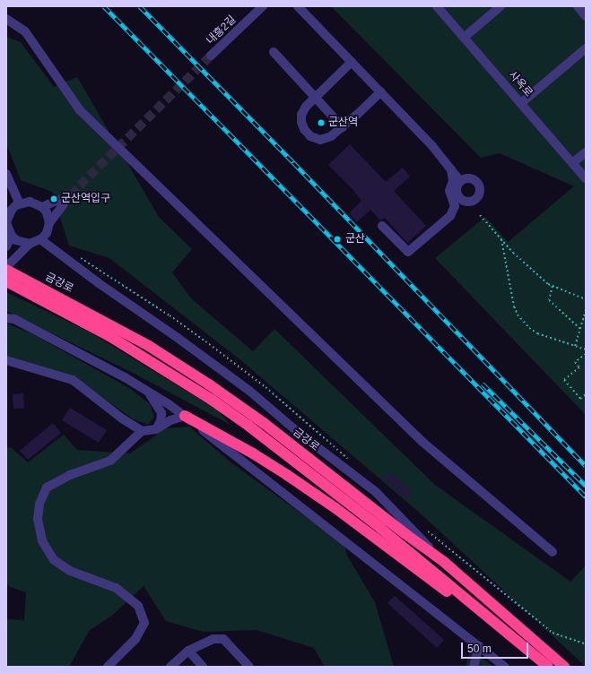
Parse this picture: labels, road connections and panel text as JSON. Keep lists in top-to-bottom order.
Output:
{
  "streets": {
    "highway": ["금강로"],
    "street": ["내흥2길", "사옥로"]
  },
  "places": ["군산역", "군산역입구", "군산"],
  "scale_bar": "50 m"
}
